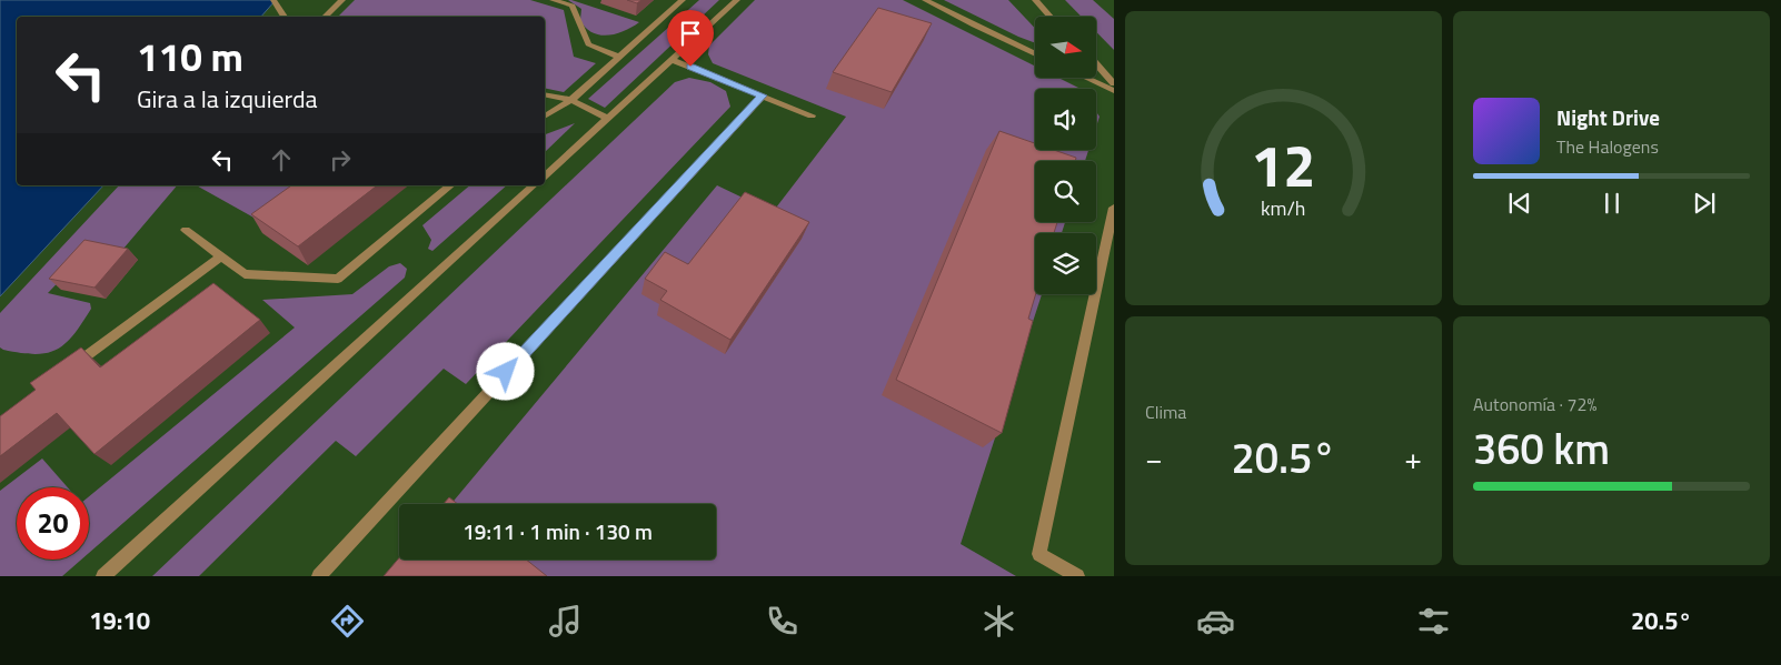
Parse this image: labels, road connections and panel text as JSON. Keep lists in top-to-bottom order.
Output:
{
  "north": "right",
  "page": {
    "turn": ["110 m", "Gira a la izquierda"],
    "song": ["Night Drive", "The Halogens"],
    "tile": [
      "Clima",
      ["Autonomía · 72%", "360 km"]
    ],
    "heat": ["−", "20.5°", "+"],
    "limit": "20",
    "trip": "19:11 · 1 min · 130 m",
    "tabs": ["19:10", "20.5°"],
    "gauge": ["12", "km/h"]
  }
}
